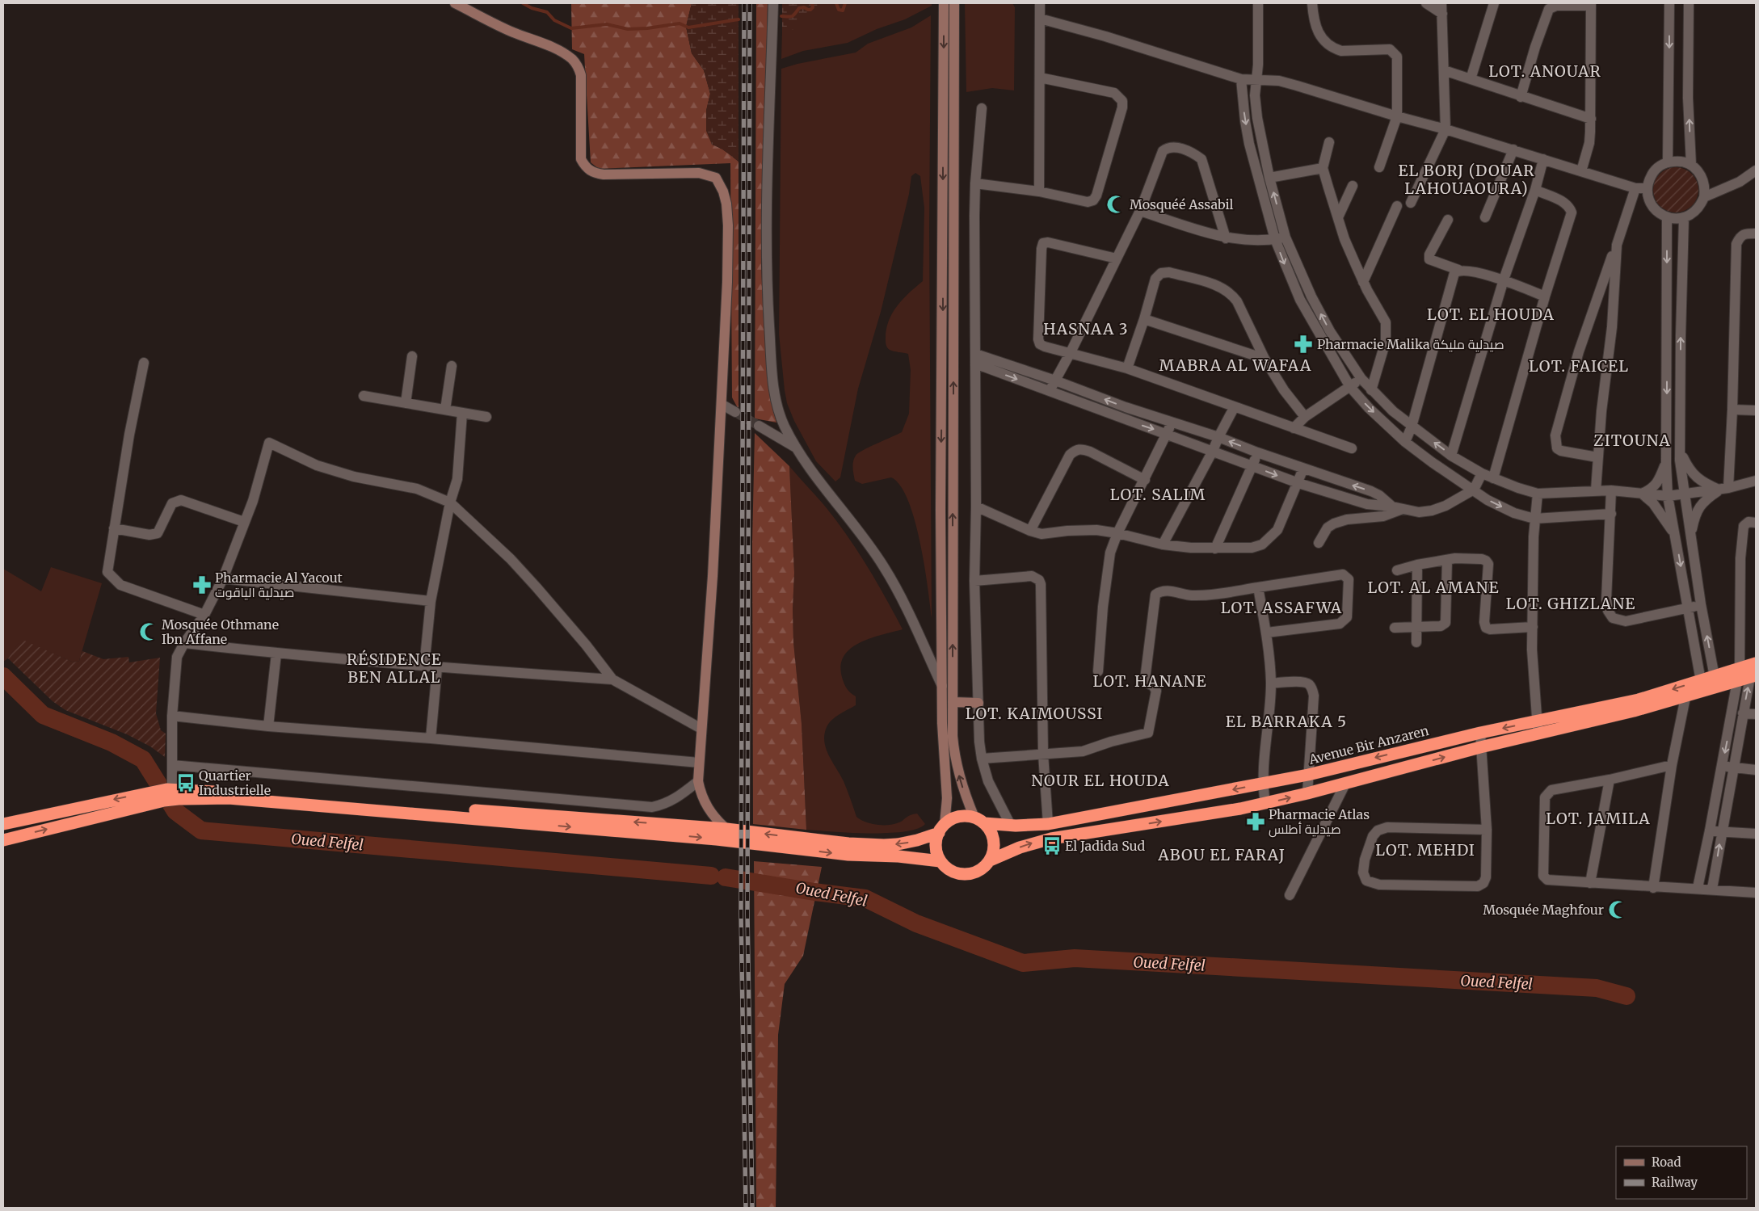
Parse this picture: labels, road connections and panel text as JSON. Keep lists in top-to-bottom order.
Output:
{
  "streets": {
    "highway": ["Avenue Bir Anzaren"]
  },
  "districts": [
    "LOT. ANOUAR",
    "EL BORJ (DOUAR LAHOUAOURA)",
    "LOT. EL HOUDA",
    "HASNAA 3",
    "MABRA AL WAFAA",
    "LOT. FAICEL",
    "ZITOUNA",
    "LOT. SALIM",
    "LOT. AL AMANE",
    "LOT. GHIZLANE",
    "LOT. ASSAFWA",
    "RÉSIDENCE BEN ALLAL",
    "LOT. HANANE",
    "LOT. KAIMOUSSI",
    "EL BARRAKA 5",
    "NOUR EL HOUDA",
    "LOT. JAMILA",
    "LOT. MEHDI",
    "ABOU EL FARAJ"
  ],
  "water": ["Oued Felfel"],
  "places": {
    "mosque": ["Mosquéé Assabil", "Mosquée Othmane Ibn Affane", "Mosquée Maghfour"],
    "pharmacy": ["Pharmacie Malika صيدلية مليكة", "Pharmacie Al Yacout صيدلية الياقوت", "Pharmacie Atlas صيدلية أطلس"],
    "bus stop": ["Quartier Industrielle", "El Jadida Sud"]
  },
  "legend": ["Road", "Railway"]
}
